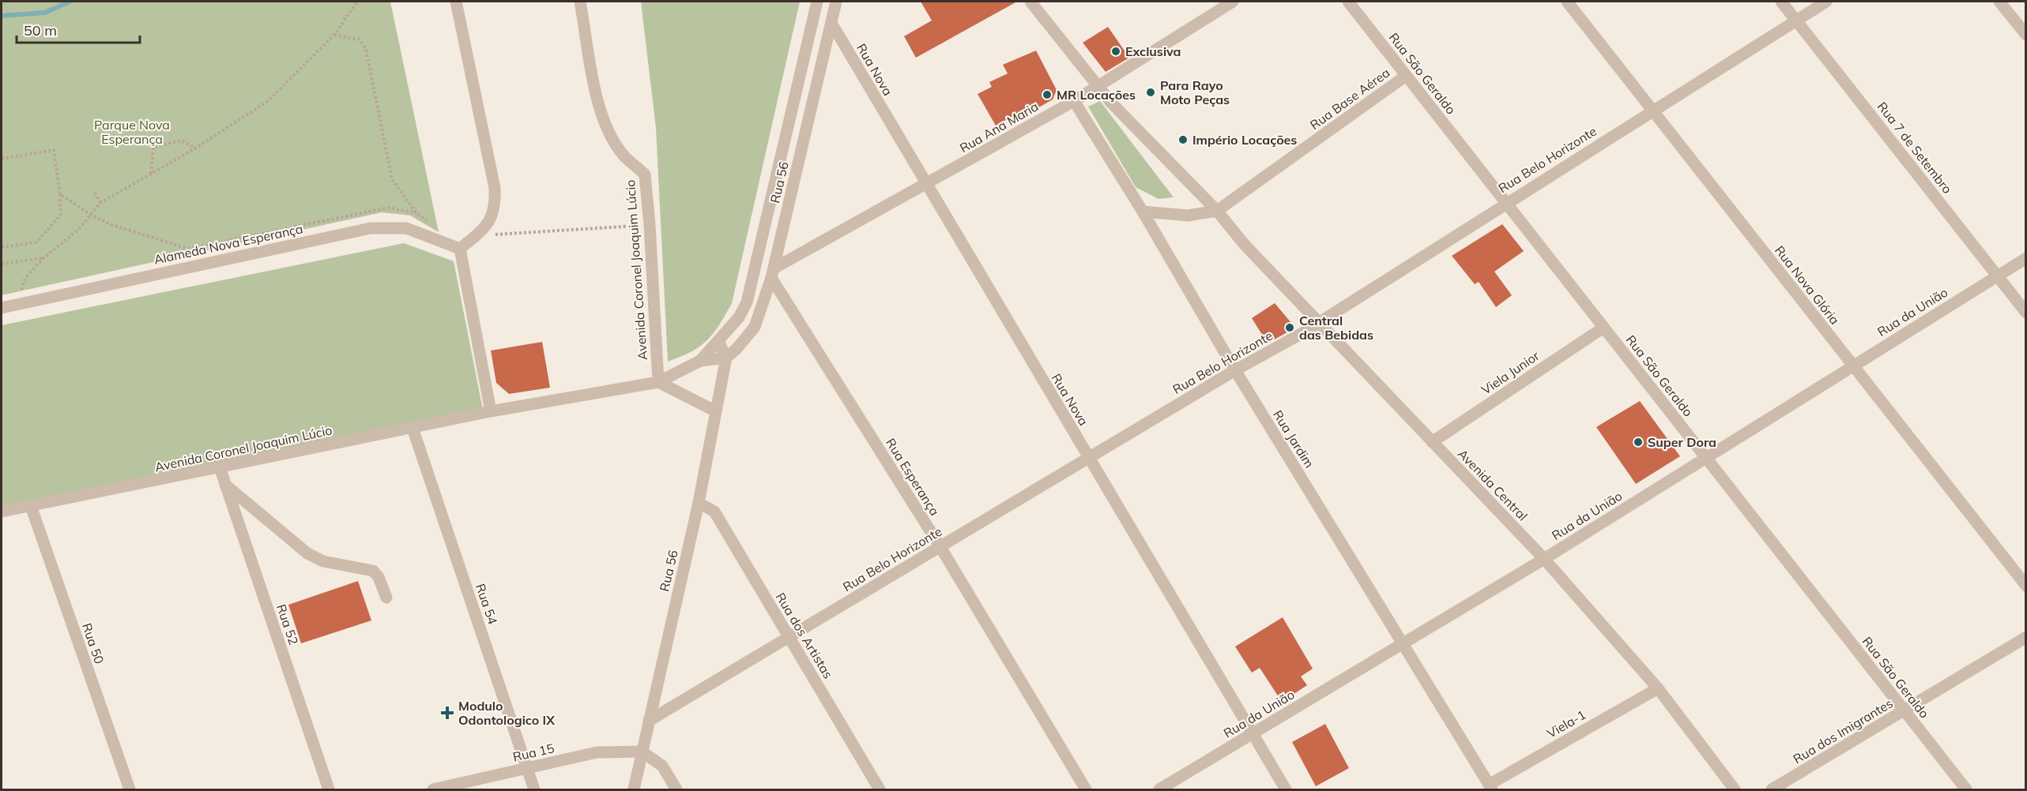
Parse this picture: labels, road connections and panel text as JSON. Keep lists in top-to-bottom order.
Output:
{
  "streets": {
    "street": [
      "Rua Nova",
      "Rua São Geraldo",
      "Rua Base Aérea",
      "Rua Ana Maria",
      "Rua 7 de Setembro",
      "Rua Belo Horizonte",
      "Rua 56",
      "Alameda Nova Esperança",
      "Avenida Coronel Joaquim Lúcio",
      "Rua Nova Glória",
      "Rua da União",
      "Viela Junior",
      "Rua Jardim",
      "Rua Esperança",
      "Avenida Central",
      "Rua 54",
      "Rua 52",
      "Rua dos Artistas",
      "Rua 50",
      "Viela-1",
      "Rua dos Imigrantes",
      "Rua 15"
    ]
  },
  "crossings": [
    ["Rua Nova", "Rua Ana Maria"],
    ["Rua Nova", "Rua Belo Horizonte"],
    ["Rua Nova", "Rua 56"],
    ["Rua Nova", "Rua da União"],
    ["Rua São Geraldo", "Rua Base Aérea"],
    ["Rua São Geraldo", "Rua Belo Horizonte"],
    ["Rua São Geraldo", "Rua da União"],
    ["Rua São Geraldo", "Viela Junior"],
    ["Rua São Geraldo", "Rua dos Imigrantes"],
    ["Rua Base Aérea", "Avenida Central"],
    ["Rua Ana Maria", "Rua 56"],
    ["Rua Ana Maria", "Rua Jardim"],
    ["Rua Ana Maria", "Rua Esperança"],
    ["Rua Ana Maria", "Avenida Central"],
    ["Rua 7 de Setembro", "Rua Belo Horizonte"],
    ["Rua 7 de Setembro", "Rua da União"],
    ["Rua Belo Horizonte", "Rua 56"],
    ["Rua Belo Horizonte", "Rua Nova Glória"],
    ["Rua Belo Horizonte", "Rua Jardim"],
    ["Rua Belo Horizonte", "Rua Esperança"],
    ["Rua Belo Horizonte", "Avenida Central"],
    ["Rua Belo Horizonte", "Rua dos Artistas"],
    ["Rua 56", "Avenida Coronel Joaquim Lúcio"],
    ["Rua 56", "Rua Esperança"],
    ["Rua 56", "Rua dos Artistas"],
    ["Rua 56", "Rua 15"],
    ["Avenida Coronel Joaquim Lúcio", "Rua 54"],
    ["Avenida Coronel Joaquim Lúcio", "Rua 52"],
    ["Avenida Coronel Joaquim Lúcio", "Rua 50"],
    ["Rua Nova Glória", "Rua da União"],
    ["Rua da União", "Rua Jardim"],
    ["Rua da União", "Avenida Central"],
    ["Viela Junior", "Avenida Central"],
    ["Rua Jardim", "Viela-1"],
    ["Avenida Central", "Viela-1"],
    ["Rua 54", "Rua 15"]
  ],
  "parks": ["Parque Nova Esperança"],
  "places": {
    "other": [
      "Exclusiva",
      "Para Rayo Moto Peças",
      "MR Locações",
      "Império Locações",
      "Central das Bebidas",
      "Super Dora"
    ],
    "health": ["Modulo Odontologico IX"]
  },
  "scale_bar": "50 m"
}
